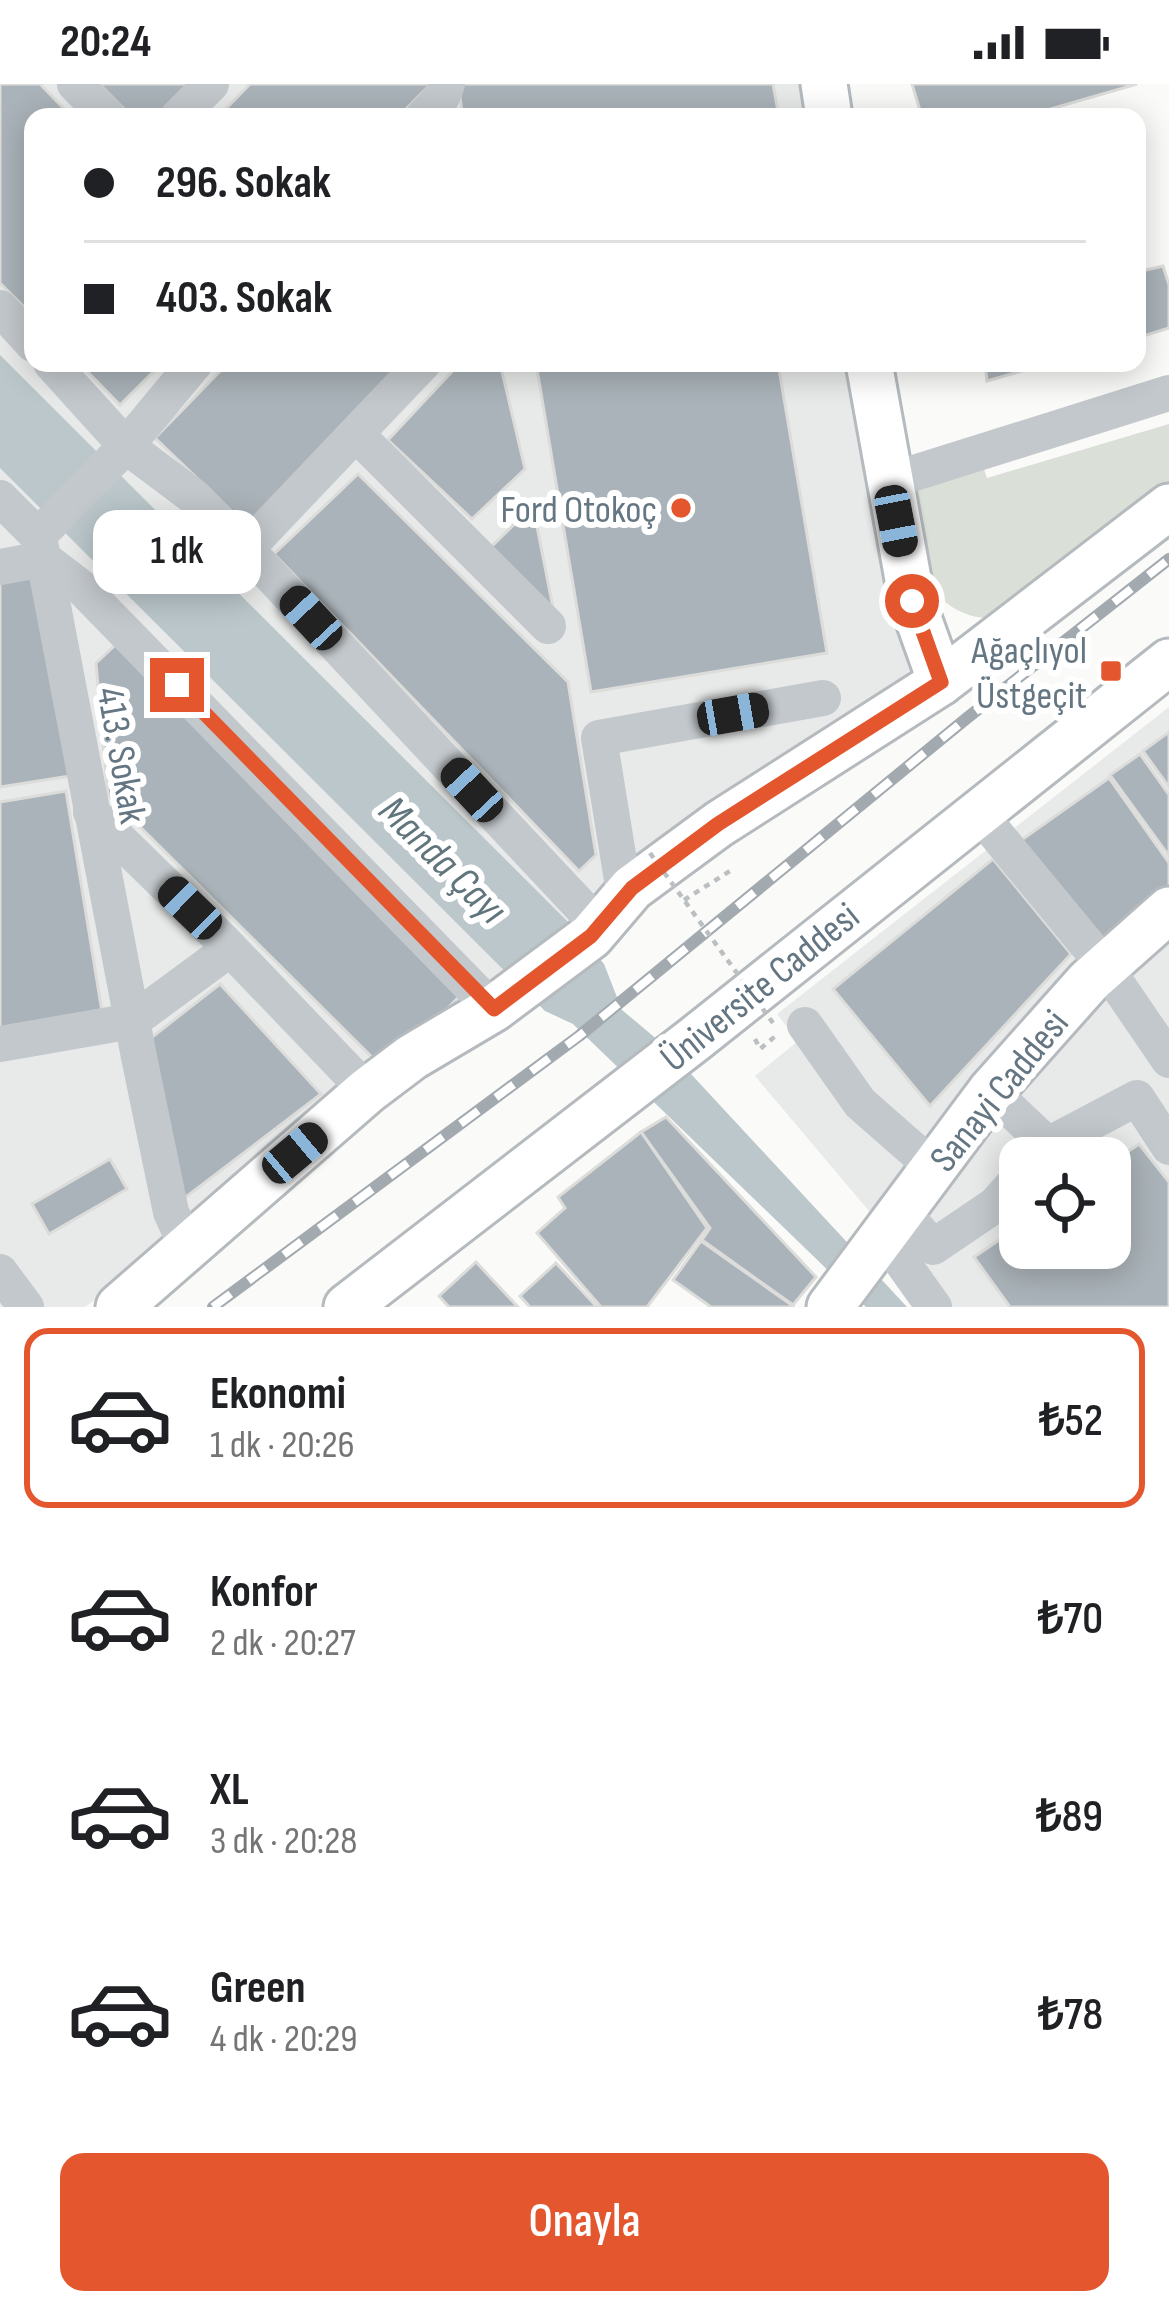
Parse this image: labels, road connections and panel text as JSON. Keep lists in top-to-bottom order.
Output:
{
  "streets": {
    "main road": ["Üniversite Caddesi", "Sanayi Caddesi"],
    "street": ["413. Sokak"]
  },
  "water": ["Manda Çayı"],
  "places": {
    "other": ["Ford Otokoç"],
    "transit": ["Ağaçlıyol Üstgeçit"]
  },
  "page": {
    "status": "20:24",
    "banner": ["296. Sokak", "403. Sokak"],
    "bubble": "1 dk",
    "list": [
      {
        "name": "Ekonomi",
        "note": "1 dk · 20:26",
        "value": "₺52"
      },
      {
        "name": "Konfor",
        "note": "2 dk · 20:27",
        "value": "₺70"
      },
      {
        "name": "XL",
        "note": "3 dk · 20:28",
        "value": "₺89"
      },
      {
        "name": "Green",
        "note": "4 dk · 20:29",
        "value": "₺78"
      }
    ],
    "buttons": "Onayla"
  }
}
